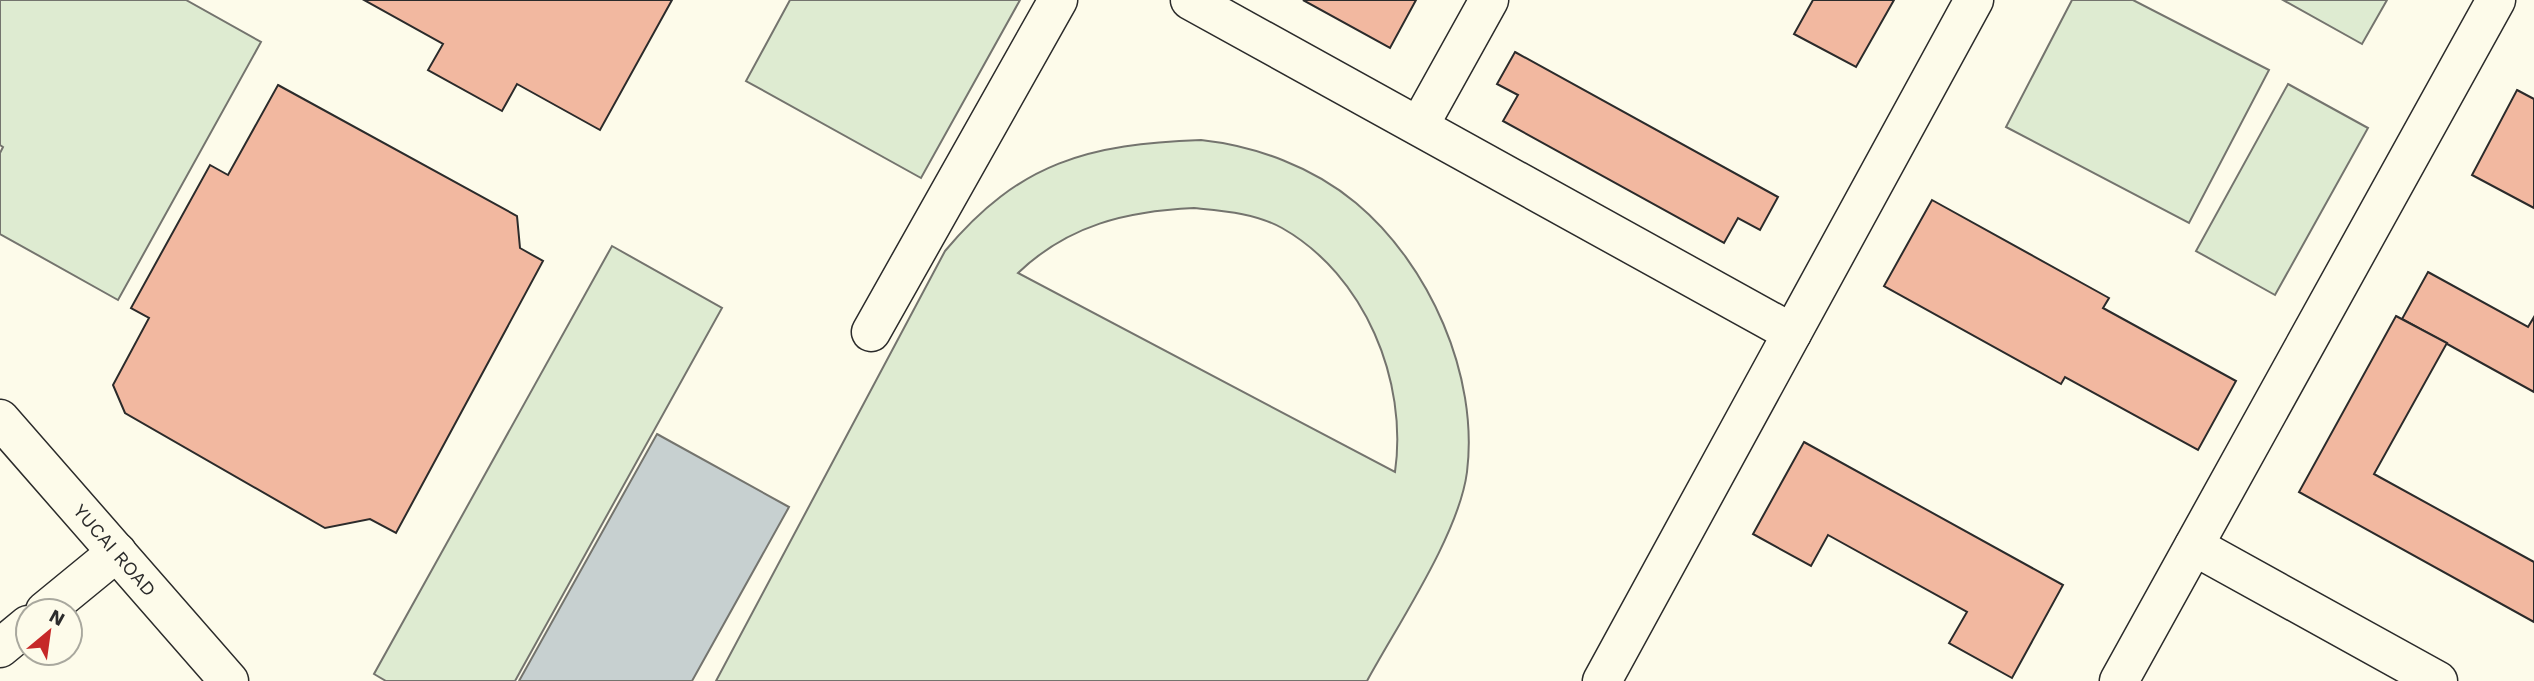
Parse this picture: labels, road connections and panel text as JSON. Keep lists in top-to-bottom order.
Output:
{
  "streets": {
    "main road": ["YUCAI ROAD"]
  },
  "north": "top right"
}
